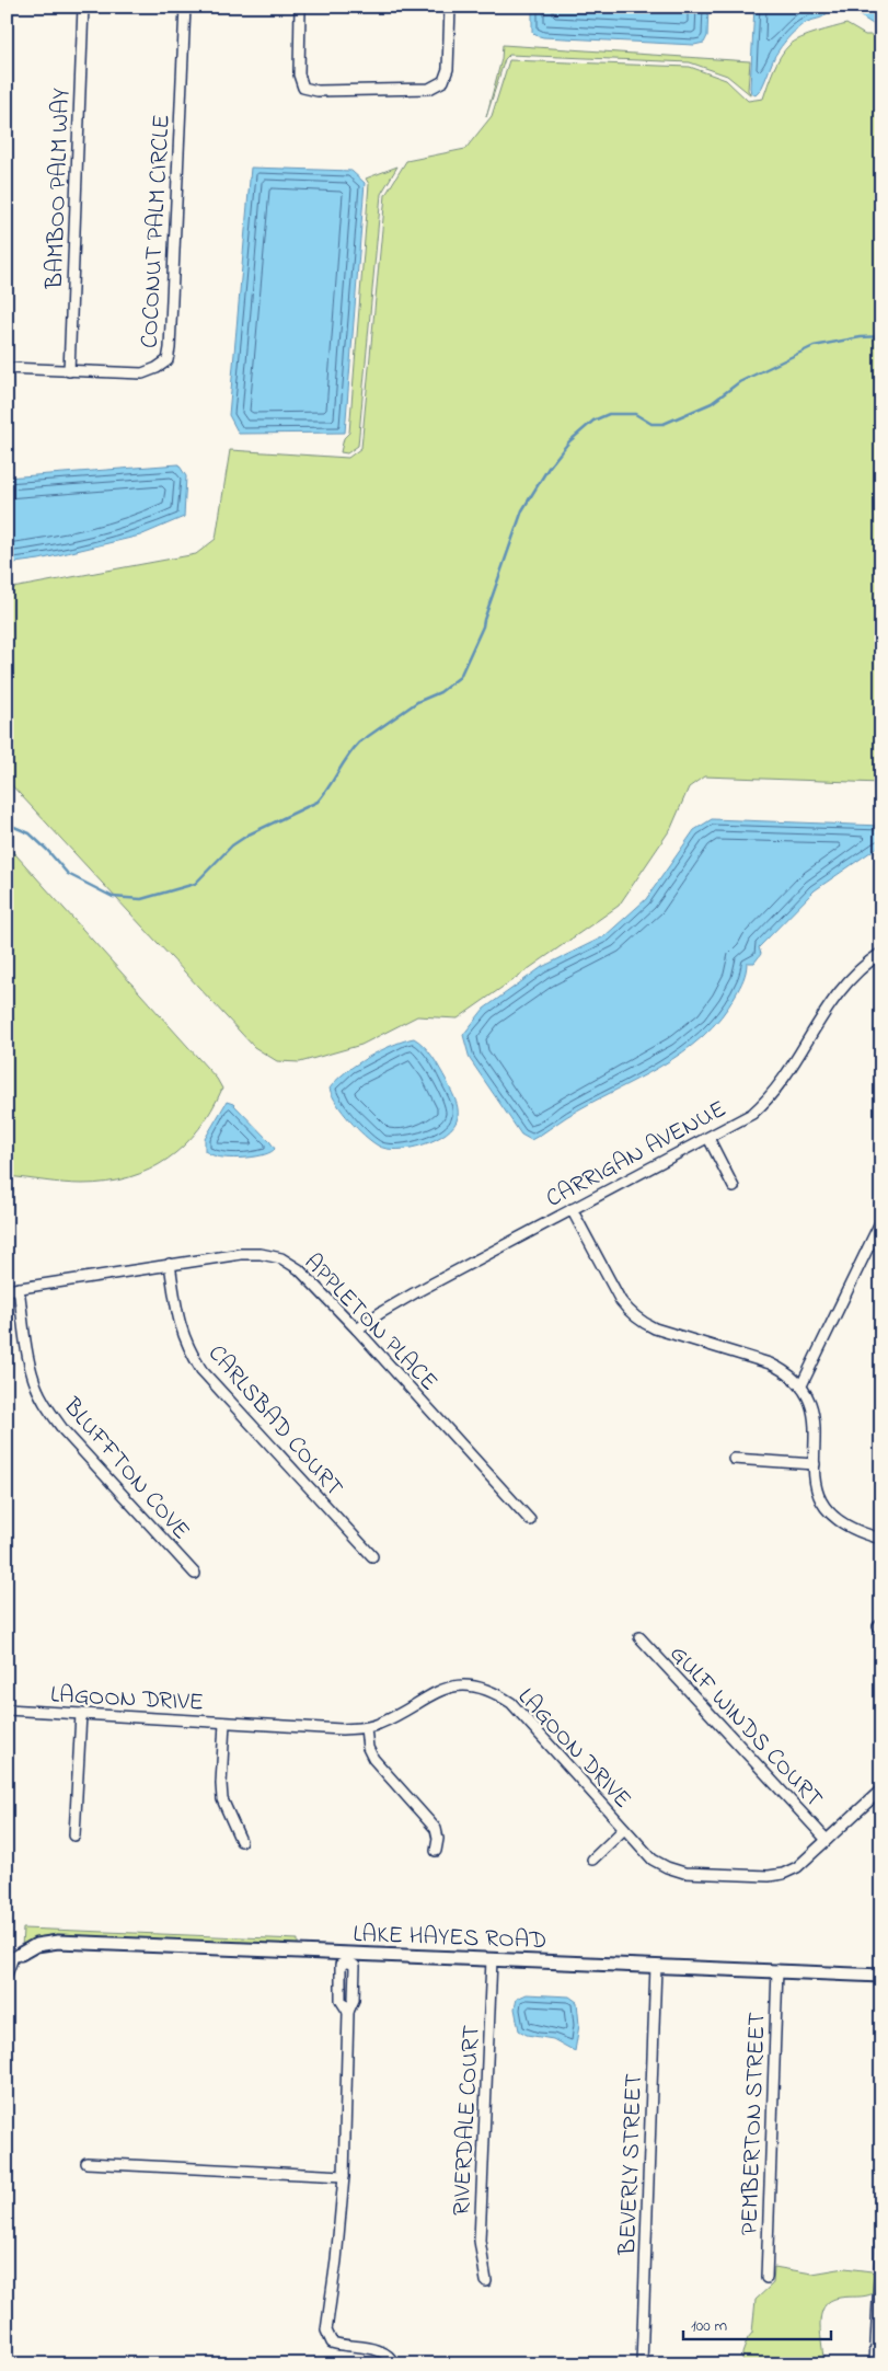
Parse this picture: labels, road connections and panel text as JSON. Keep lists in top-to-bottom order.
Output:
{
  "streets": {
    "street": [
      "BAMBOO PALM WAY",
      "COCONUT PALM CIRCLE",
      "CARRIGAN AVENUE",
      "APPLETON PLACE",
      "CARLSBAD COURT",
      "BLUFFTON COVE",
      "LAGOON DRIVE",
      "GULF WINDS COURT",
      "LAKE HAYES ROAD",
      "RIVERDALE COURT",
      "PEMBERTON STREET",
      "BEVERLY STREET"
    ]
  },
  "crossings": [
    ["BAMBOO PALM WAY", "COCONUT PALM CIRCLE"],
    ["CARRIGAN AVENUE", "APPLETON PLACE"],
    ["APPLETON PLACE", "CARLSBAD COURT"],
    ["APPLETON PLACE", "BLUFFTON COVE"],
    ["LAGOON DRIVE", "GULF WINDS COURT"],
    ["LAKE HAYES ROAD", "RIVERDALE COURT"],
    ["LAKE HAYES ROAD", "PEMBERTON STREET"],
    ["LAKE HAYES ROAD", "BEVERLY STREET"]
  ],
  "scale_bar": "100 m"
}
